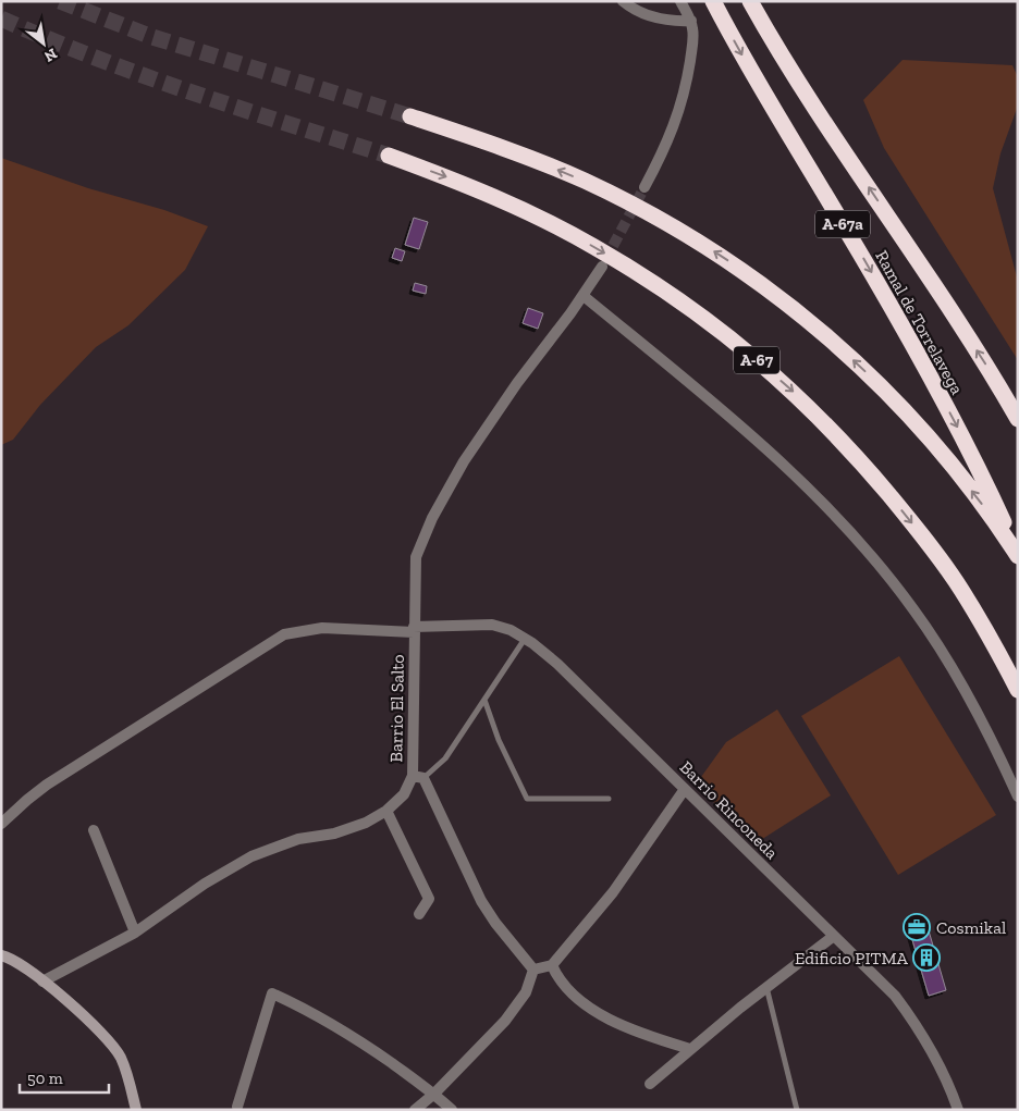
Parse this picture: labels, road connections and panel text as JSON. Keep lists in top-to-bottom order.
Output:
{
  "streets": {
    "highway": ["A-67a", "Ramal de Torrelavega", "A-67"],
    "street": ["Barrio El Salto", "Barrio Rinconeda"]
  },
  "crossings": [
    ["Barrio El Salto", "Barrio Rinconeda"]
  ],
  "places": {
    "office": ["Cosmikal"],
    "building": ["Edificio PITMA"]
  },
  "scale_bar": "50 m",
  "north": "bottom right"
}
